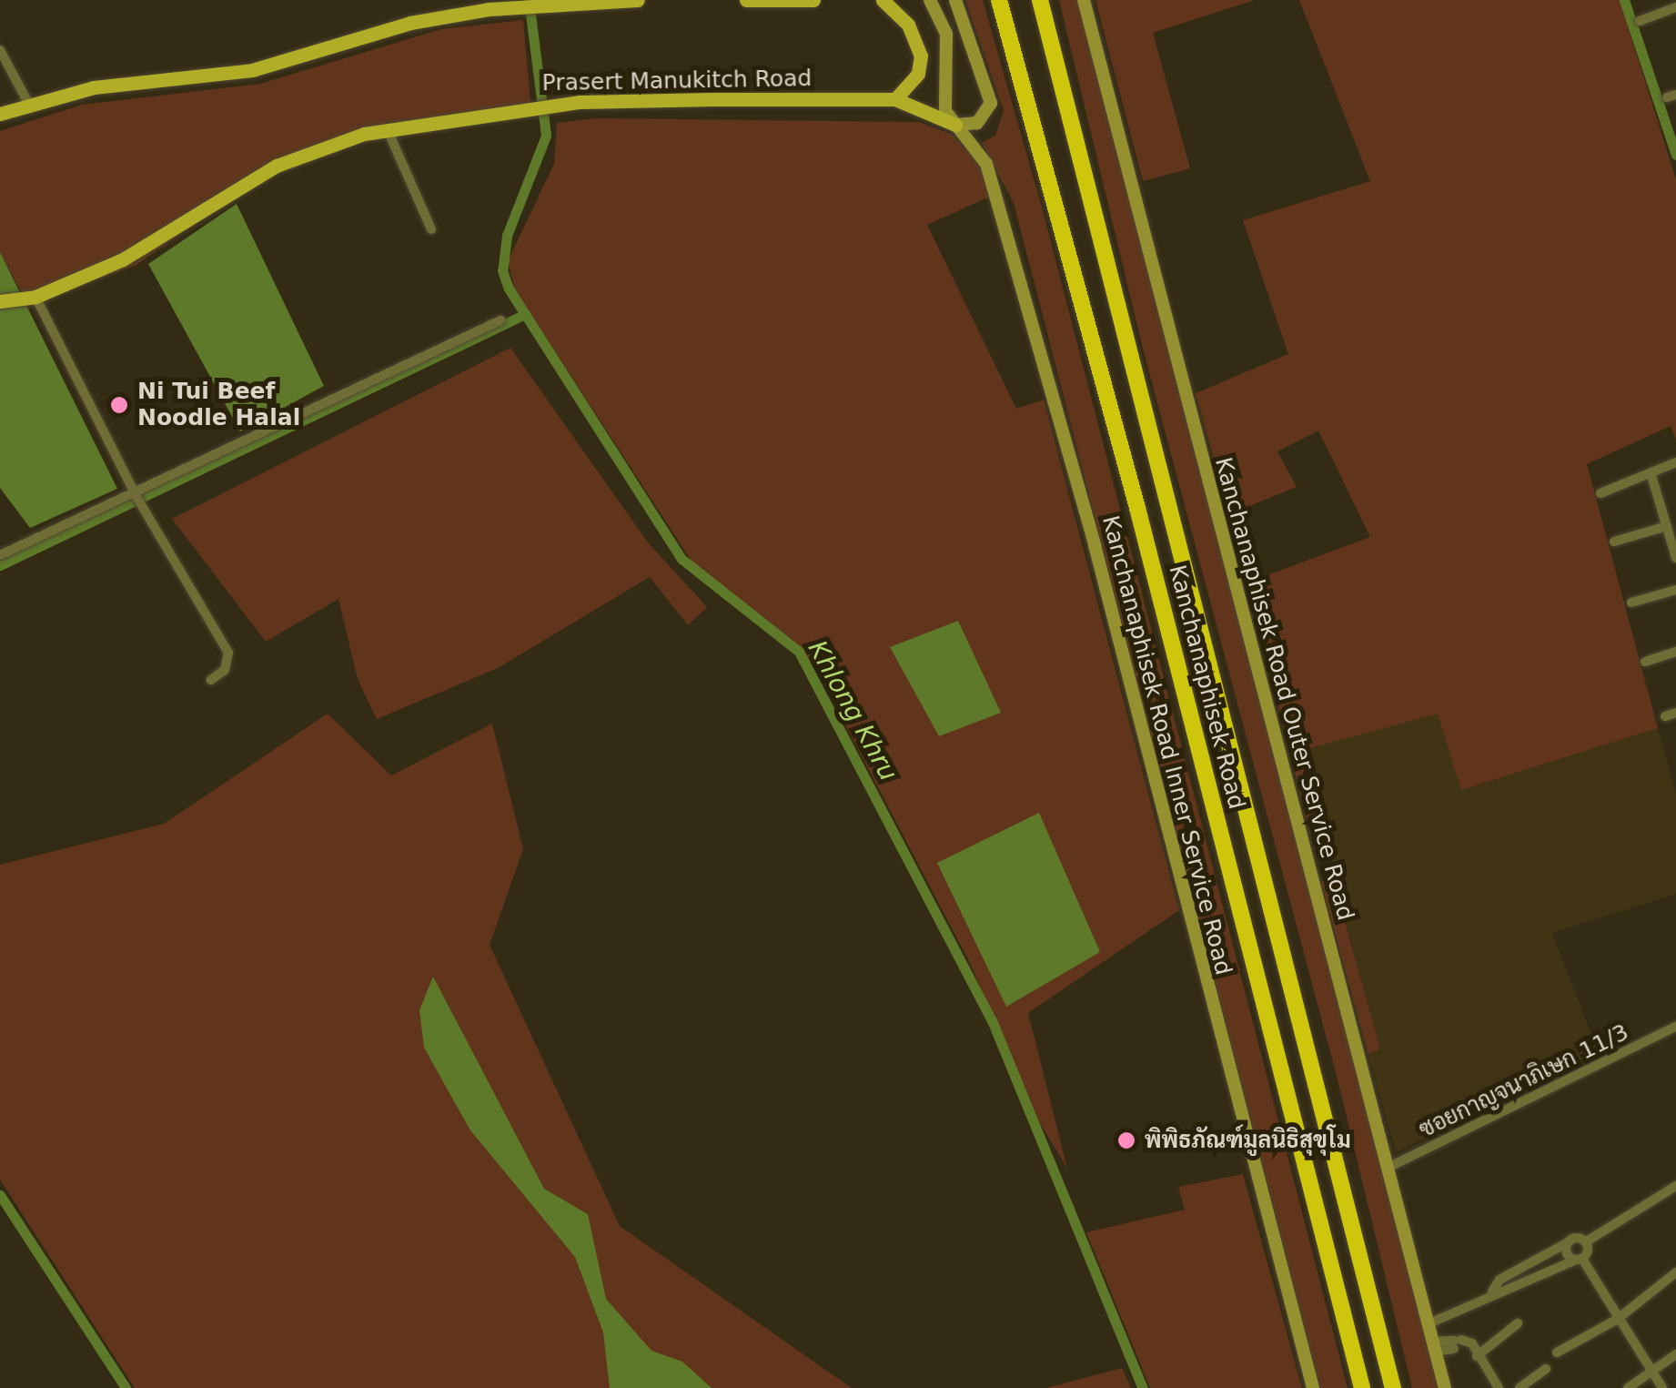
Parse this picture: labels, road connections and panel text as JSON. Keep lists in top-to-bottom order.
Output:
{
  "streets": {
    "highway": ["Kanchanaphisek Road"],
    "main road": ["Prasert Manukitch Road", "Kanchanaphisek Road Outer Service Road", "Kanchanaphisek Road Inner Service Road"],
    "street": ["ซอยกาญจนาภิเษก 11/3"]
  },
  "crossings": [
    ["Prasert Manukitch Road", "Kanchanaphisek Road Inner Service Road"],
    ["Kanchanaphisek Road Outer Service Road", "ซอยกาญจนาภิเษก 11/3"]
  ],
  "water": ["Khlong Khru"],
  "places": ["Ni Tui Beef Noodle Halal", "พิพิธภัณฑ์มูลนิธิสุขุโม"]
}
